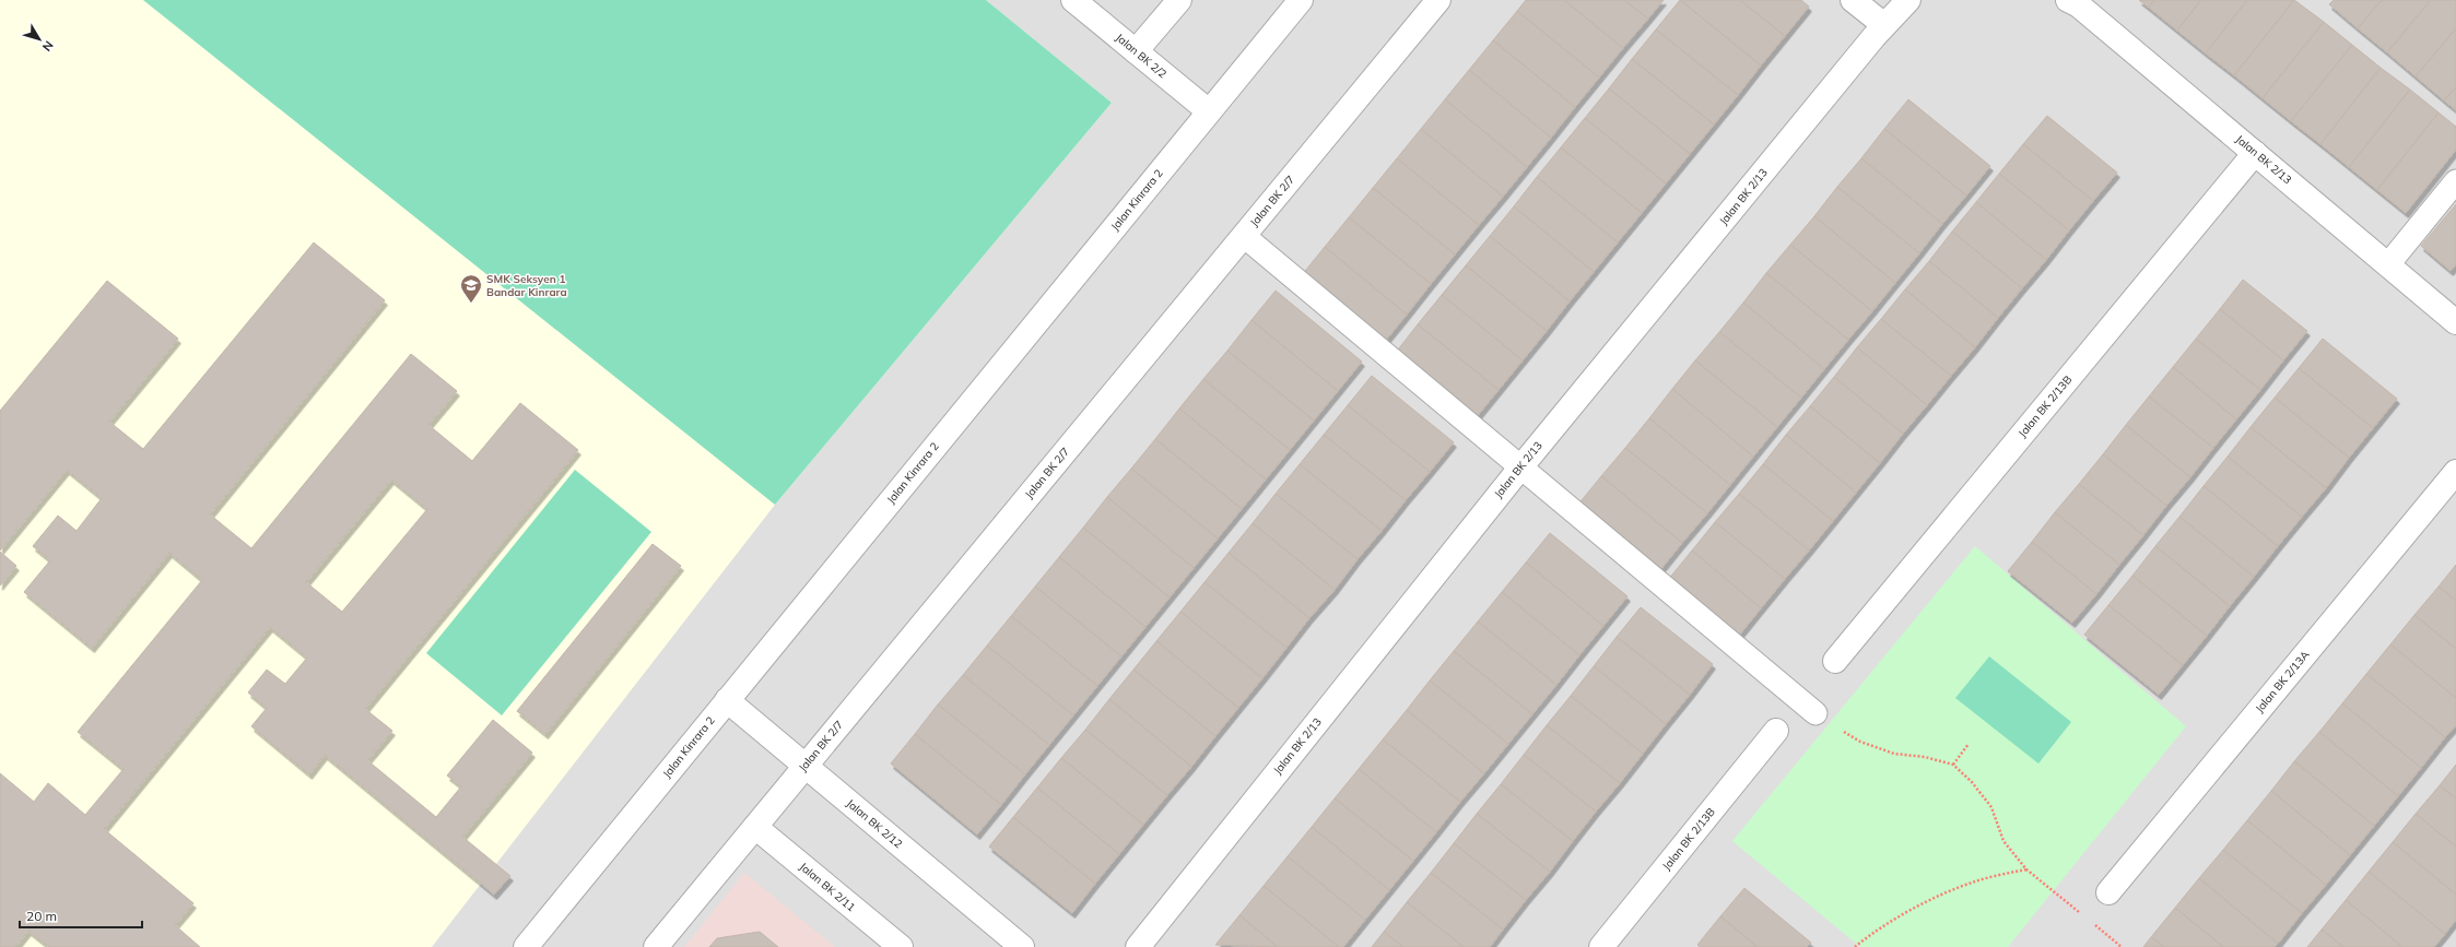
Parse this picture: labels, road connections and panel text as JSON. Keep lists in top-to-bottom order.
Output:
{
  "streets": {
    "street": [
      "Jalan BK 2/2",
      "Jalan BK 2/13",
      "Jalan Kinrara 2",
      "Jalan BK 2/7",
      "Jalan BK 2/13B",
      "Jalan BK 2/13A",
      "Jalan BK 2/12",
      "Jalan BK 2/11"
    ]
  },
  "crossings": [
    ["Jalan BK 2/2", "Jalan Kinrara 2"],
    ["Jalan BK 2/13", "Jalan BK 2/13B"],
    ["Jalan Kinrara 2", "Jalan BK 2/12"],
    ["Jalan BK 2/7", "Jalan BK 2/12"],
    ["Jalan BK 2/7", "Jalan BK 2/11"]
  ],
  "places": {
    "school or university": ["SMK Seksyen 1 Bandar Kinrara"]
  },
  "scale_bar": "20 m",
  "north": "bottom right"
}
